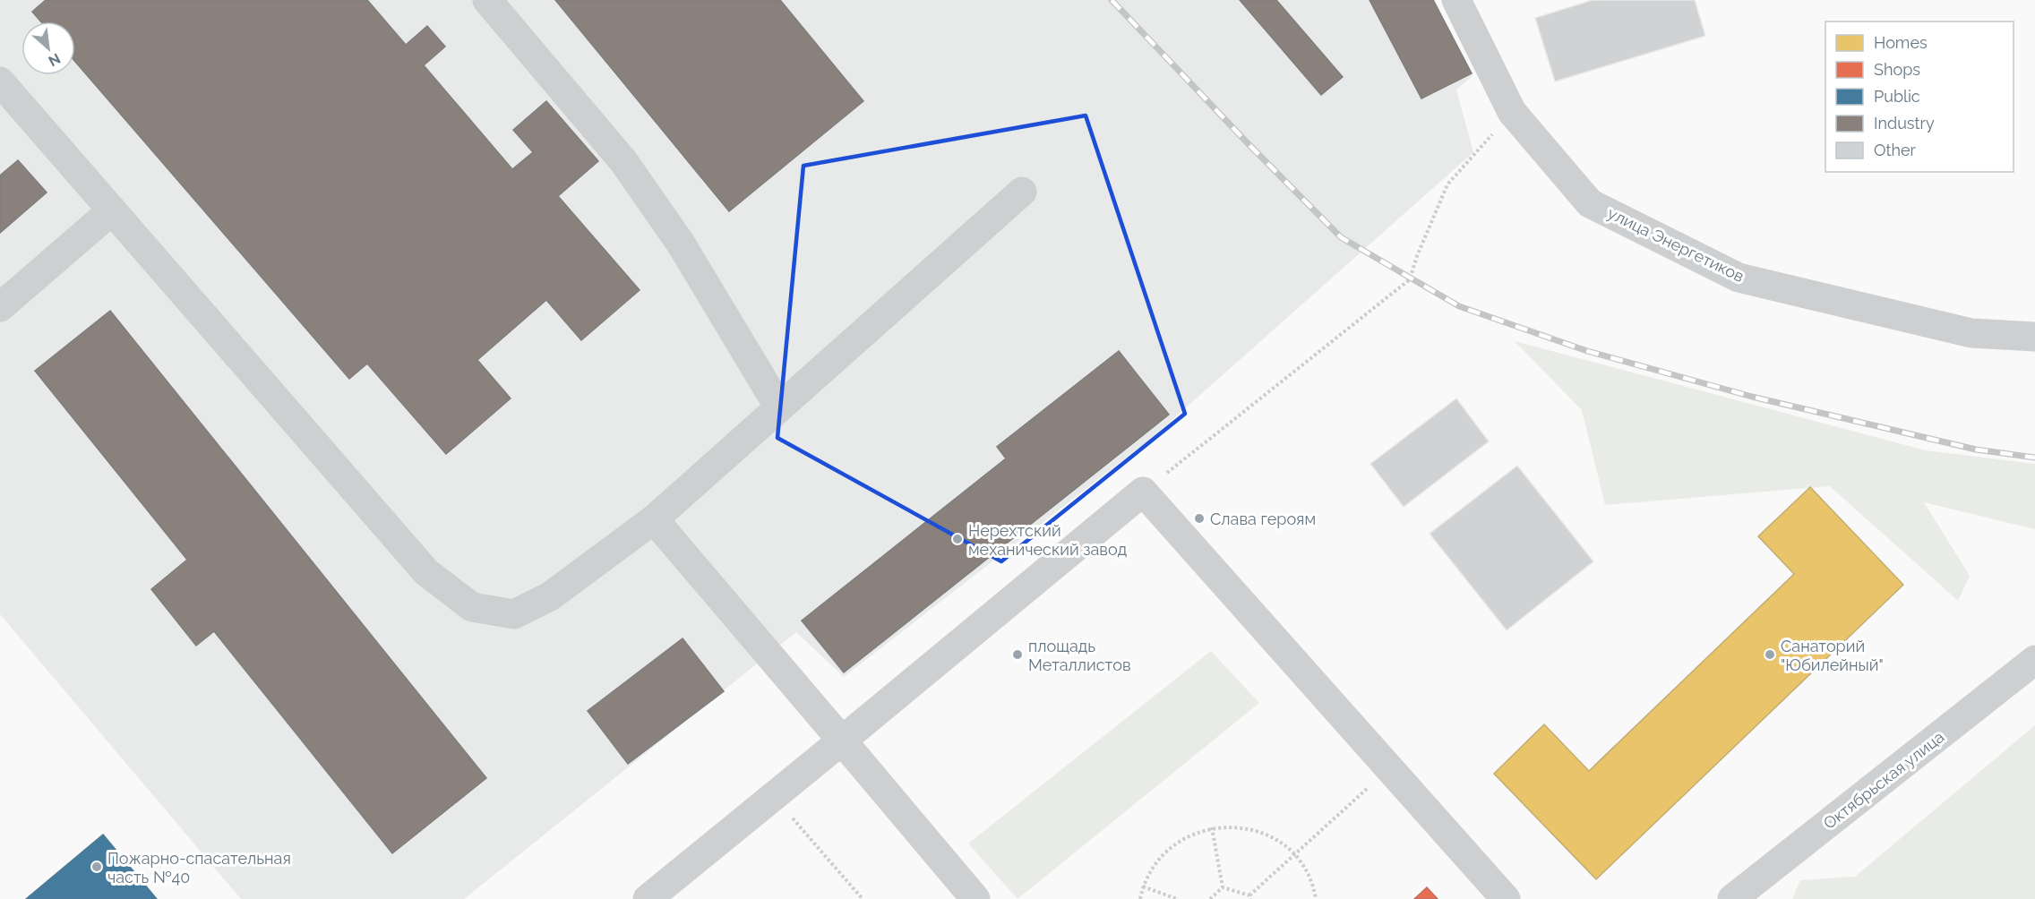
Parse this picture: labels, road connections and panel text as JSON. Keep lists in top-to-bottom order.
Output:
{
  "streets": {
    "street": ["улица Энергетиков", "Октябрьская улица"]
  },
  "places": [
    "Слава героям",
    "Нерехтский механический завод",
    "площадь Металлистов",
    "Санаторий \"Юбилейный\"",
    "Пожарно-спасательная часть №40"
  ],
  "legend": [
    "Homes",
    "Shops",
    "Public",
    "Industry",
    "Other"
  ],
  "north": "bottom right"
}
